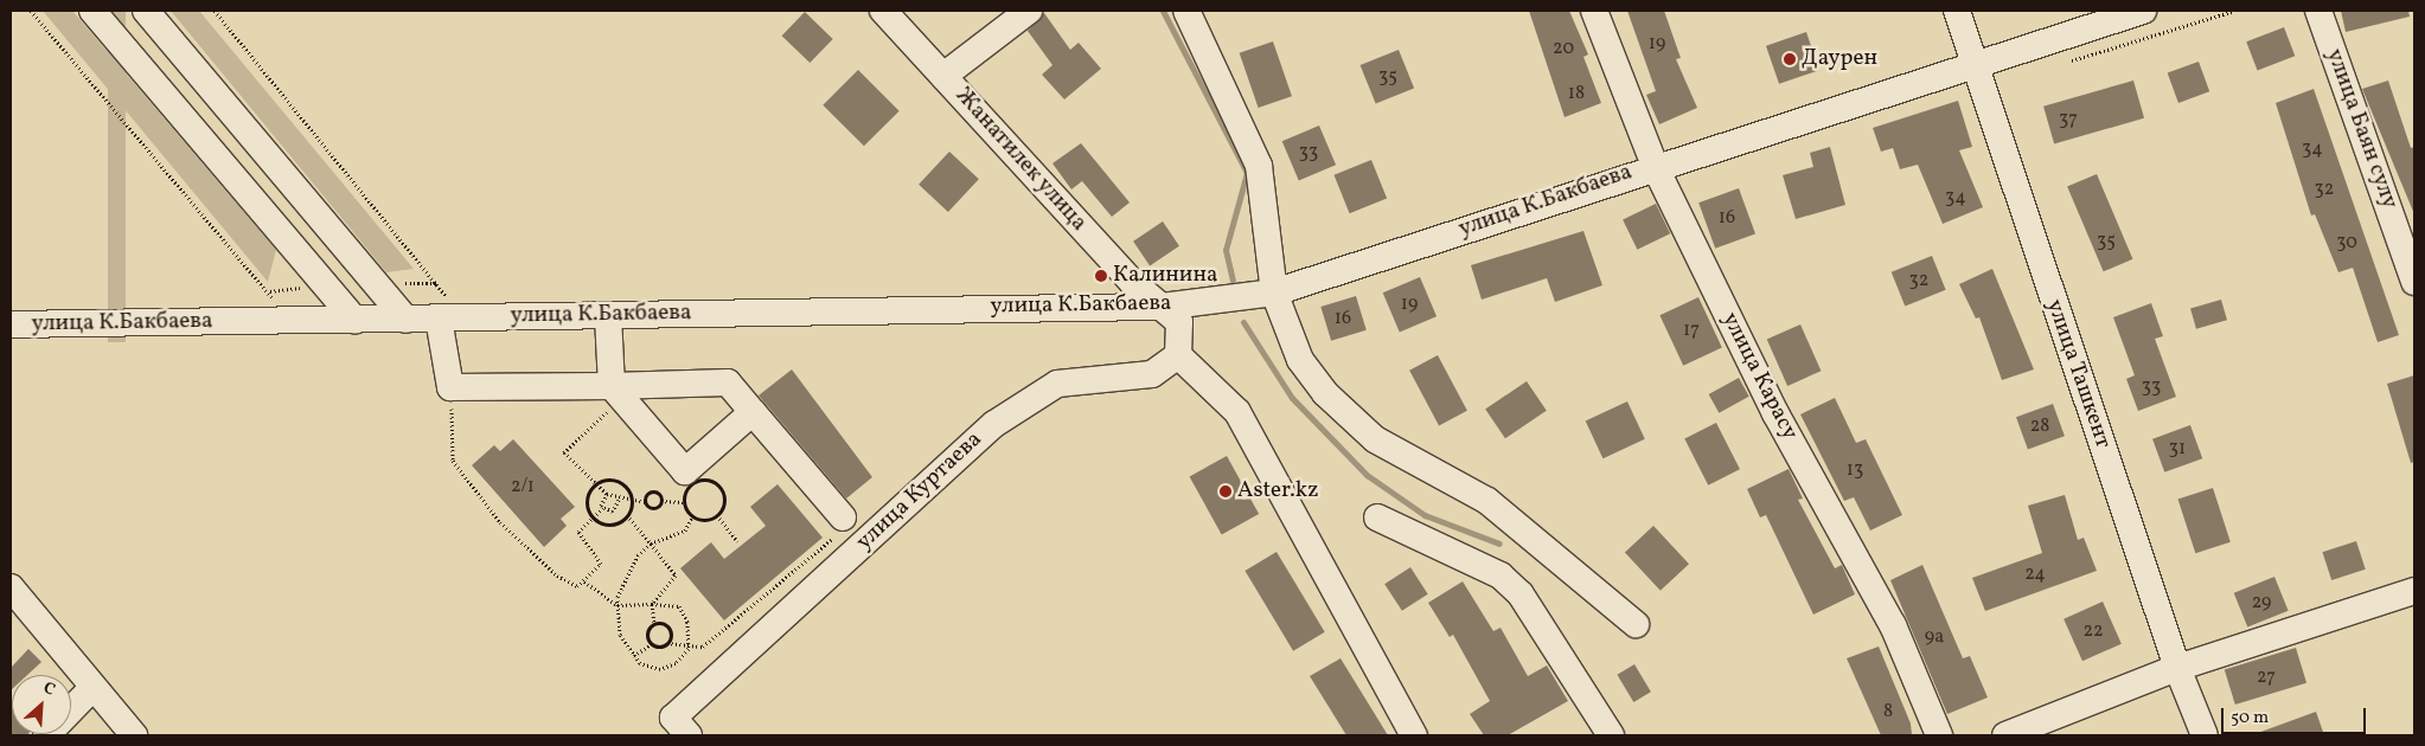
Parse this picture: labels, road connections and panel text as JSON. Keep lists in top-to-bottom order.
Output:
{
  "streets": {
    "street": [
      "улица Баян сулу",
      "Жанатилек улица",
      "улица К.Бакбаева",
      "улица Ташкент",
      "улица Карасу",
      "улица Куртаева"
    ]
  },
  "crossings": [
    ["Жанатилек улица", "улица К.Бакбаева"],
    ["улица К.Бакбаева", "улица Ташкент"],
    ["улица К.Бакбаева", "улица Карасу"]
  ],
  "places": ["Даурен", "Калинина", "Aster.kz"],
  "house_numbers": [
    "19",
    "20",
    "35",
    "18",
    "37",
    "34",
    "33",
    "32",
    "34",
    "16",
    "35",
    "30",
    "32",
    "19",
    "16",
    "17",
    "33",
    "28",
    "31",
    "13",
    "2/1",
    "24",
    "29",
    "22",
    "9а",
    "27",
    "8"
  ],
  "scale_bar": "50 m",
  "north": "top right"
}
